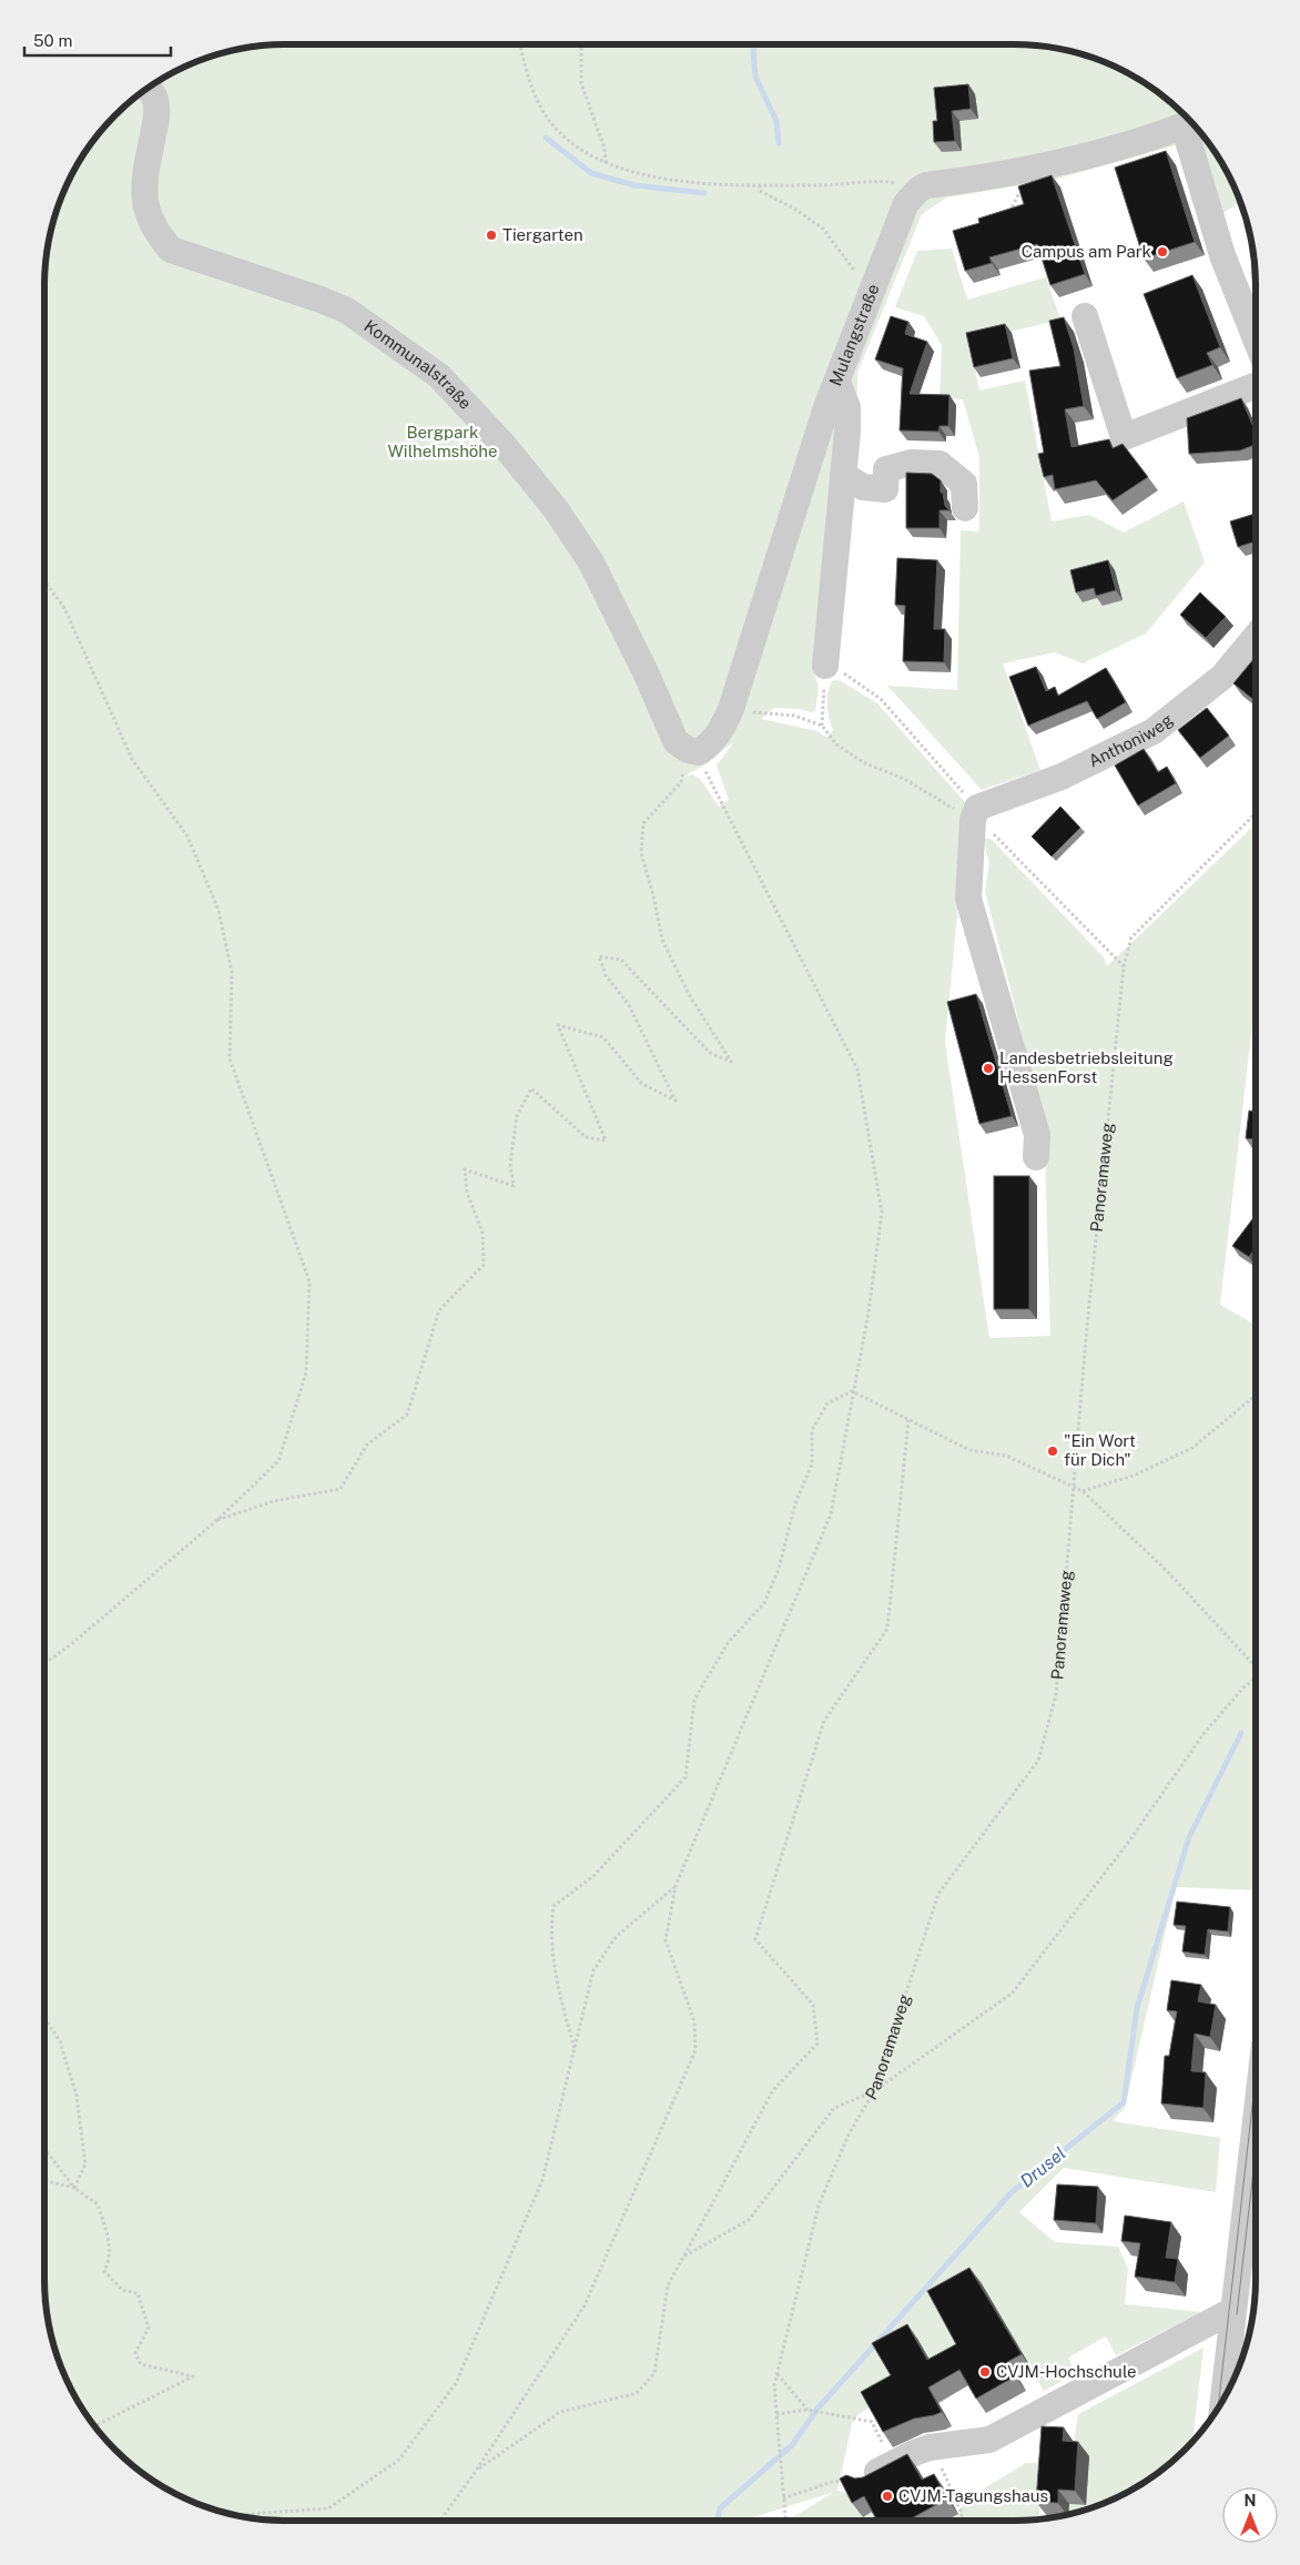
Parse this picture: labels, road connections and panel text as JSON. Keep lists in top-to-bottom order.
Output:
{
  "streets": {
    "street": ["Mulangstraße", "Kommunalstraße", "Anthoniweg"],
    "path": ["Panoramaweg"]
  },
  "crossings": [
    ["Mulangstraße", "Kommunalstraße"]
  ],
  "water": ["Drusel"],
  "parks": ["Bergpark Wilhelmshöhe"],
  "places": [
    "Tiergarten",
    "Campus am Park",
    "Landesbetriebsleitung HessenForst",
    "\"Ein Wort für Dich\"",
    "CVJM-Hochschule",
    "CVJM-Tagungshaus"
  ],
  "scale_bar": "50 m",
  "north": "top"
}
